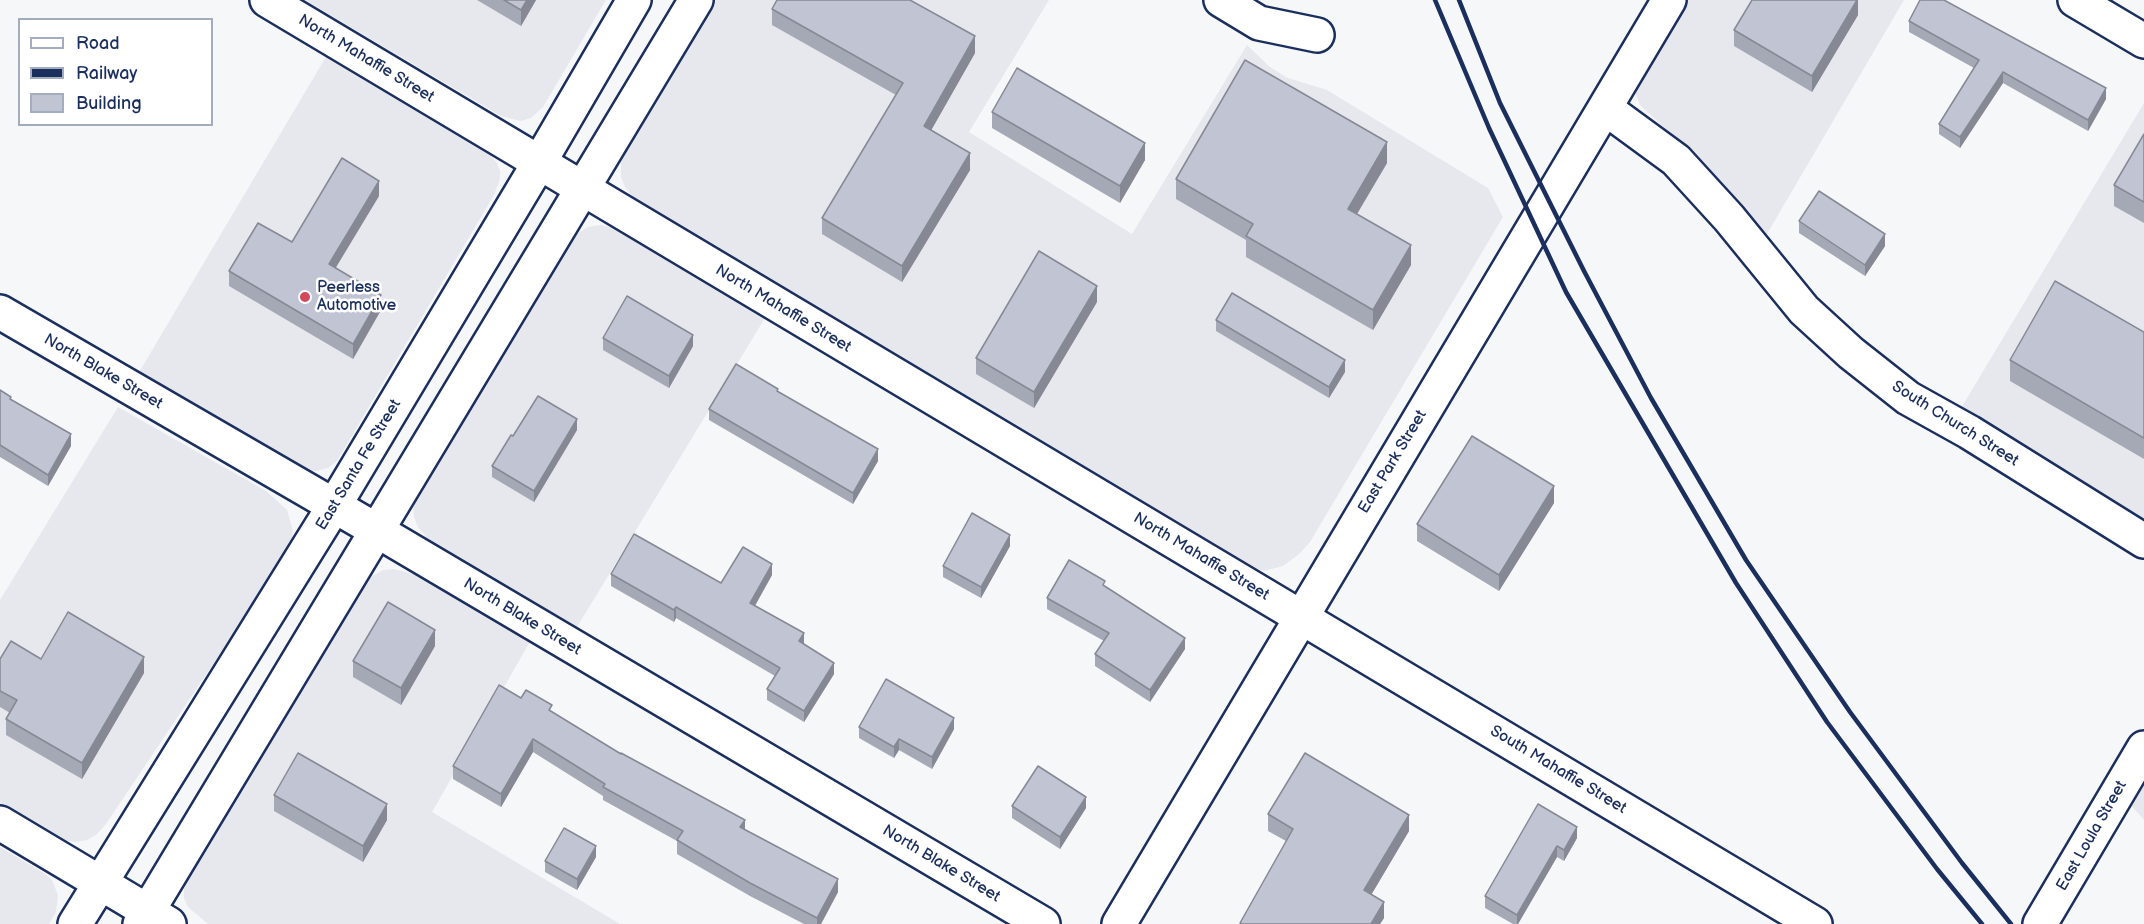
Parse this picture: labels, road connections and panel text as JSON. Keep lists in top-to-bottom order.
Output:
{
  "streets": {
    "street": [
      "North Mahaffie Street",
      "North Blake Street",
      "South Church Street",
      "East Park Street",
      "East Santa Fe Street",
      "South Mahaffie Street",
      "East Loula Street"
    ]
  },
  "crossings": [
    ["North Mahaffie Street", "East Park Street"],
    ["North Mahaffie Street", "East Santa Fe Street"],
    ["North Mahaffie Street", "South Mahaffie Street"],
    ["North Blake Street", "East Santa Fe Street"],
    ["South Church Street", "East Park Street"],
    ["East Park Street", "South Mahaffie Street"]
  ],
  "places": ["Peerless Automotive"],
  "legend": ["Road", "Railway", "Building"]
}
